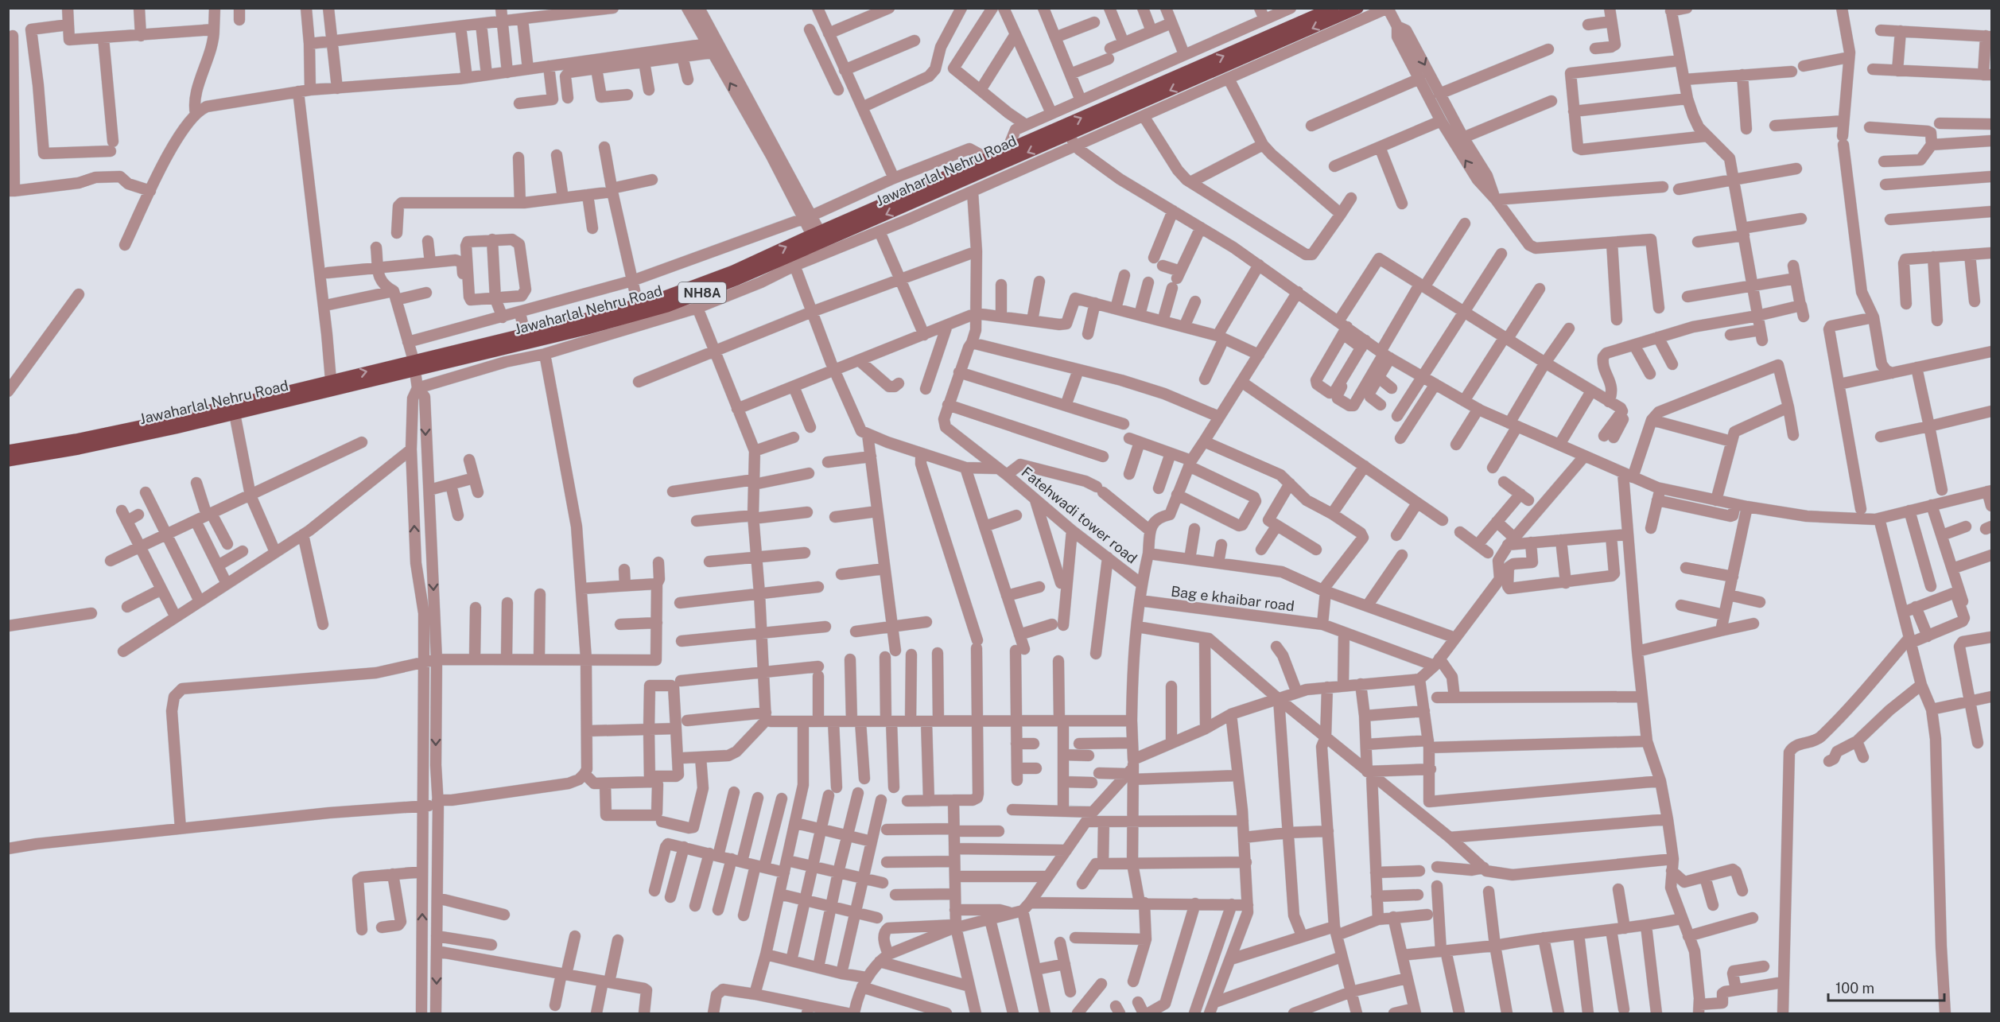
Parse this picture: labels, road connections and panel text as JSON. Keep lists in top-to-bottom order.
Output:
{
  "streets": {
    "main road": ["Jawaharlal Nehru Road", "NH8A"],
    "street": ["Fatehwadi tower road", "Bag e khaibar road"]
  },
  "scale_bar": "100 m"
}
